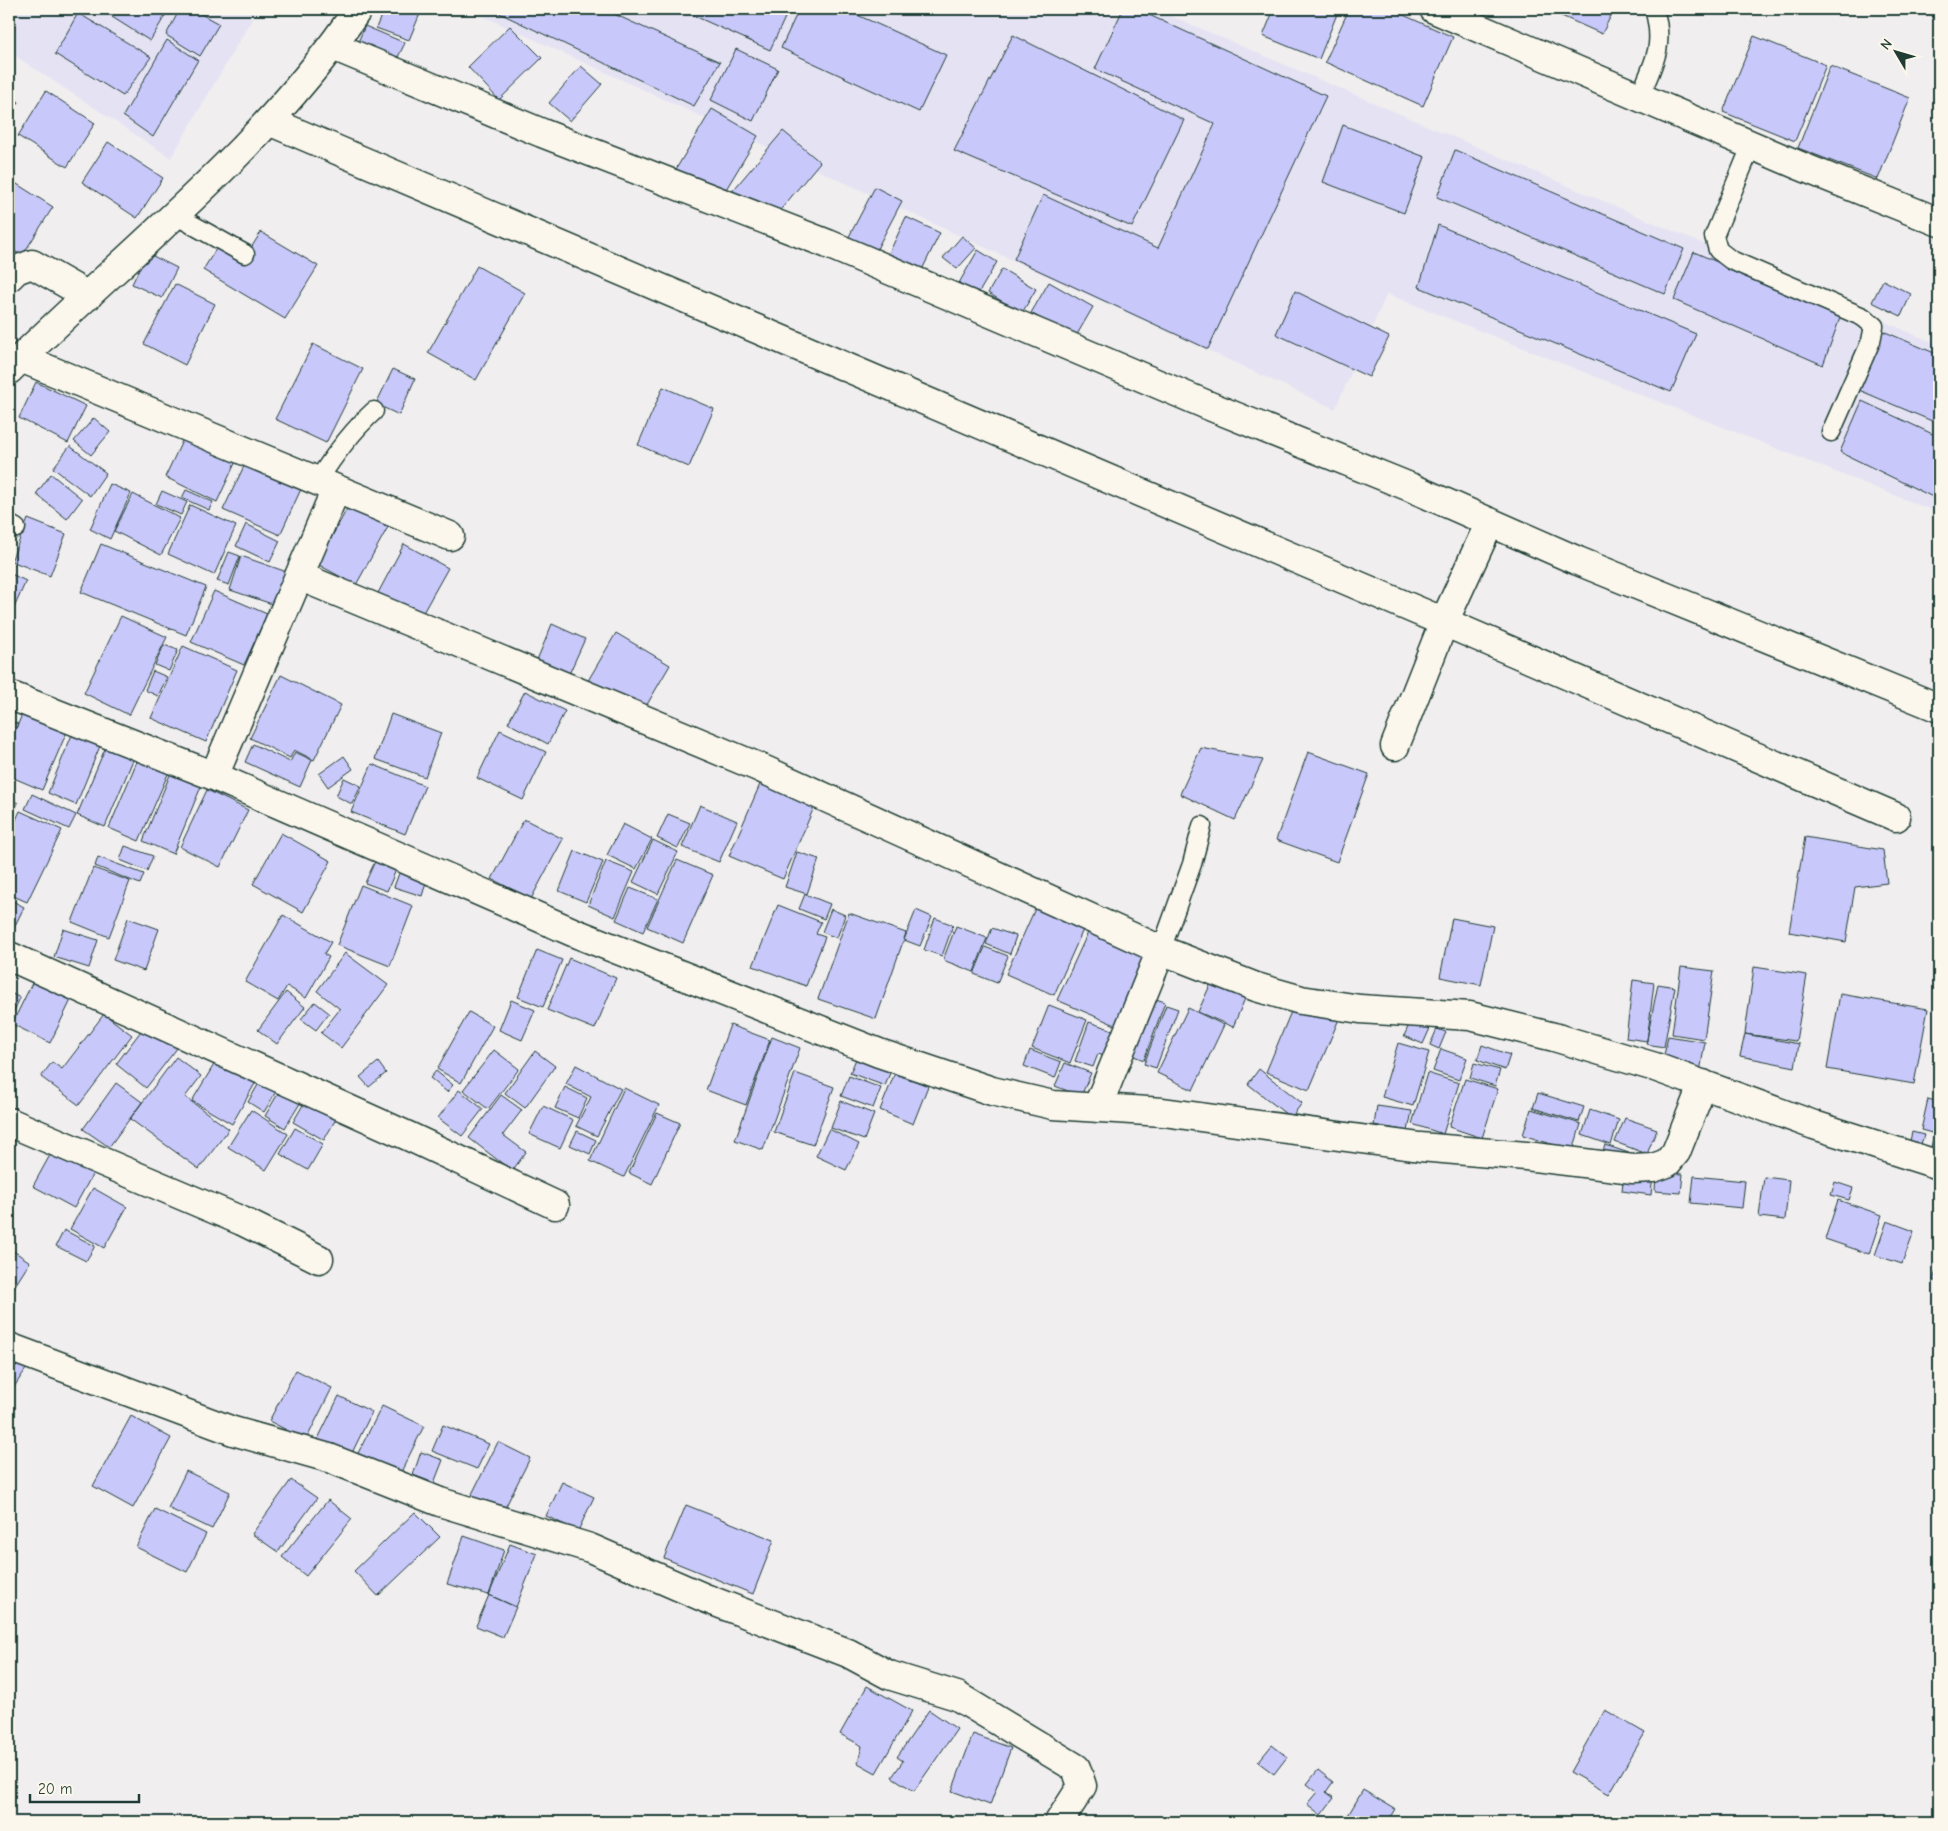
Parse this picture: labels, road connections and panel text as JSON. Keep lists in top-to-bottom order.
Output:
{
  "scale_bar": "20 m",
  "north": "top left"
}
